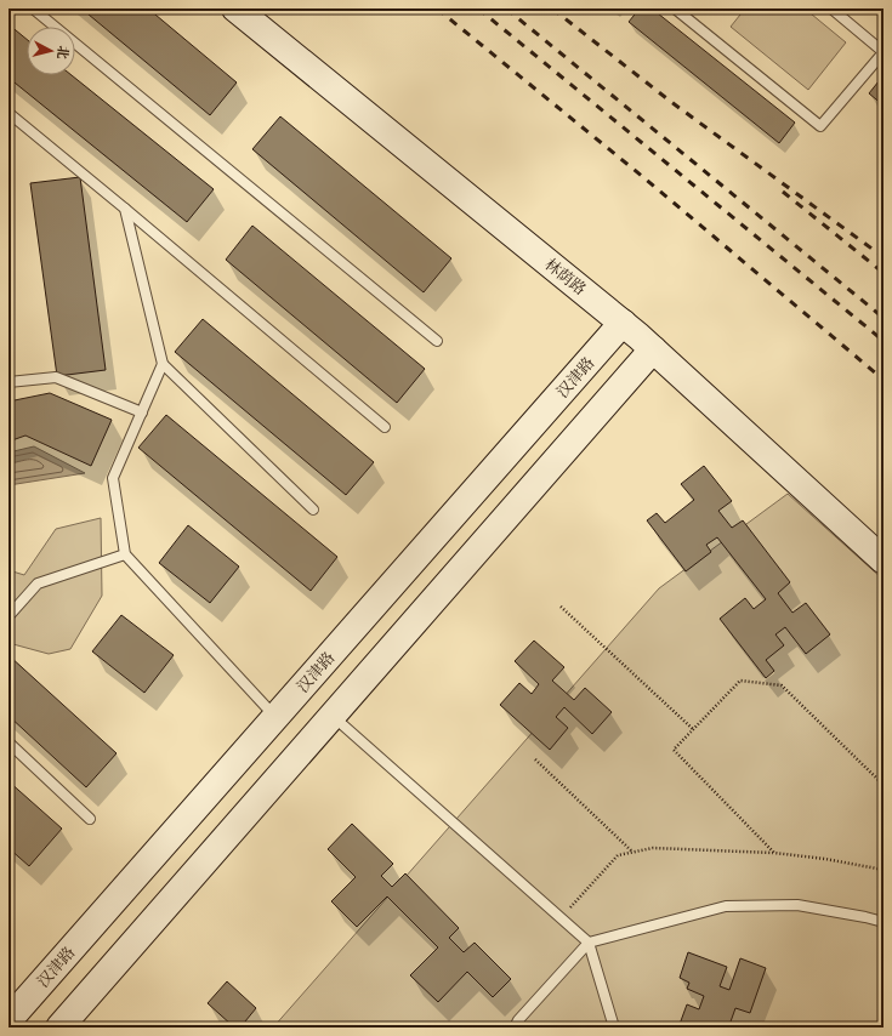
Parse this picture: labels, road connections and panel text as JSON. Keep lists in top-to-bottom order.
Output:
{
  "streets": {
    "street": ["林荫路", "汉津路"]
  },
  "crossings": [
    ["林荫路", "汉津路"]
  ],
  "north": "right"
}
